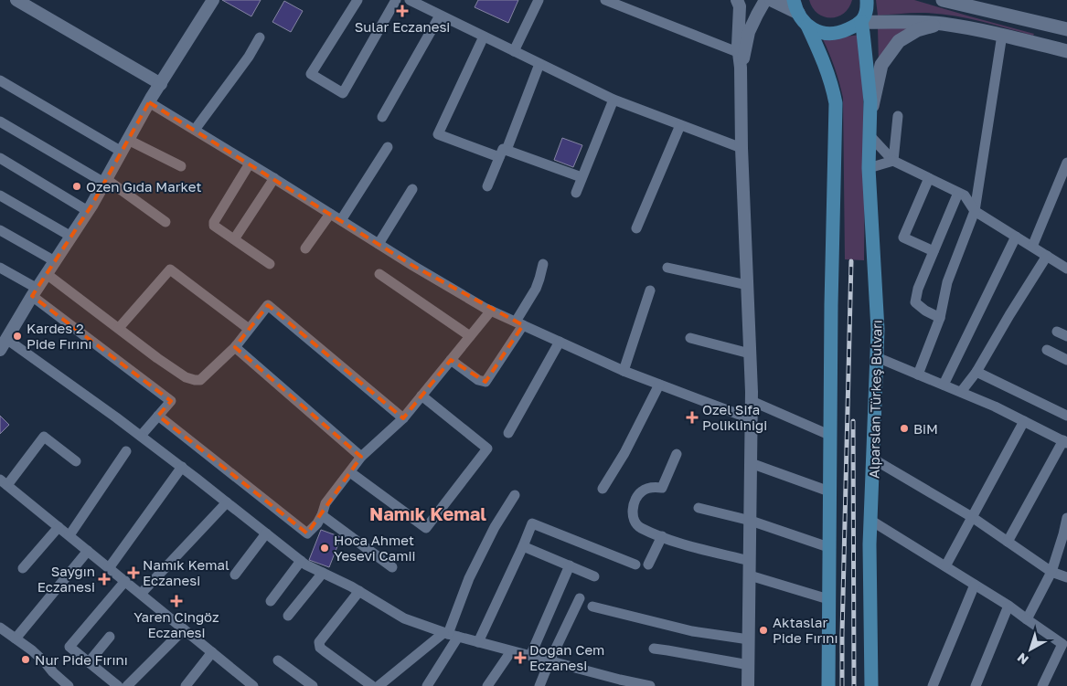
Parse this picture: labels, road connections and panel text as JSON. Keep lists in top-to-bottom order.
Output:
{
  "streets": {
    "main road": ["Alparslan Türkeş Bulvarı"]
  },
  "districts": ["Namık Kemal"],
  "places": {
    "health": [
      "Sular Eczanesi",
      "Ozel Sifa Poliklinigi",
      "Namık Kemal Eczanesi",
      "Saygın Eczanesi",
      "Yaren Cingöz Eczanesi",
      "Dogan Cem Eczanesi"
    ],
    "other": [
      "Ozen Gıda Market",
      "Kardes 2 Pide Fırını",
      "BiM",
      "Hoca Ahmet Yesevi Camii",
      "Aktaslar Pide Fırını",
      "Nur Pide Fırını"
    ]
  },
  "north": "bottom left"
}
